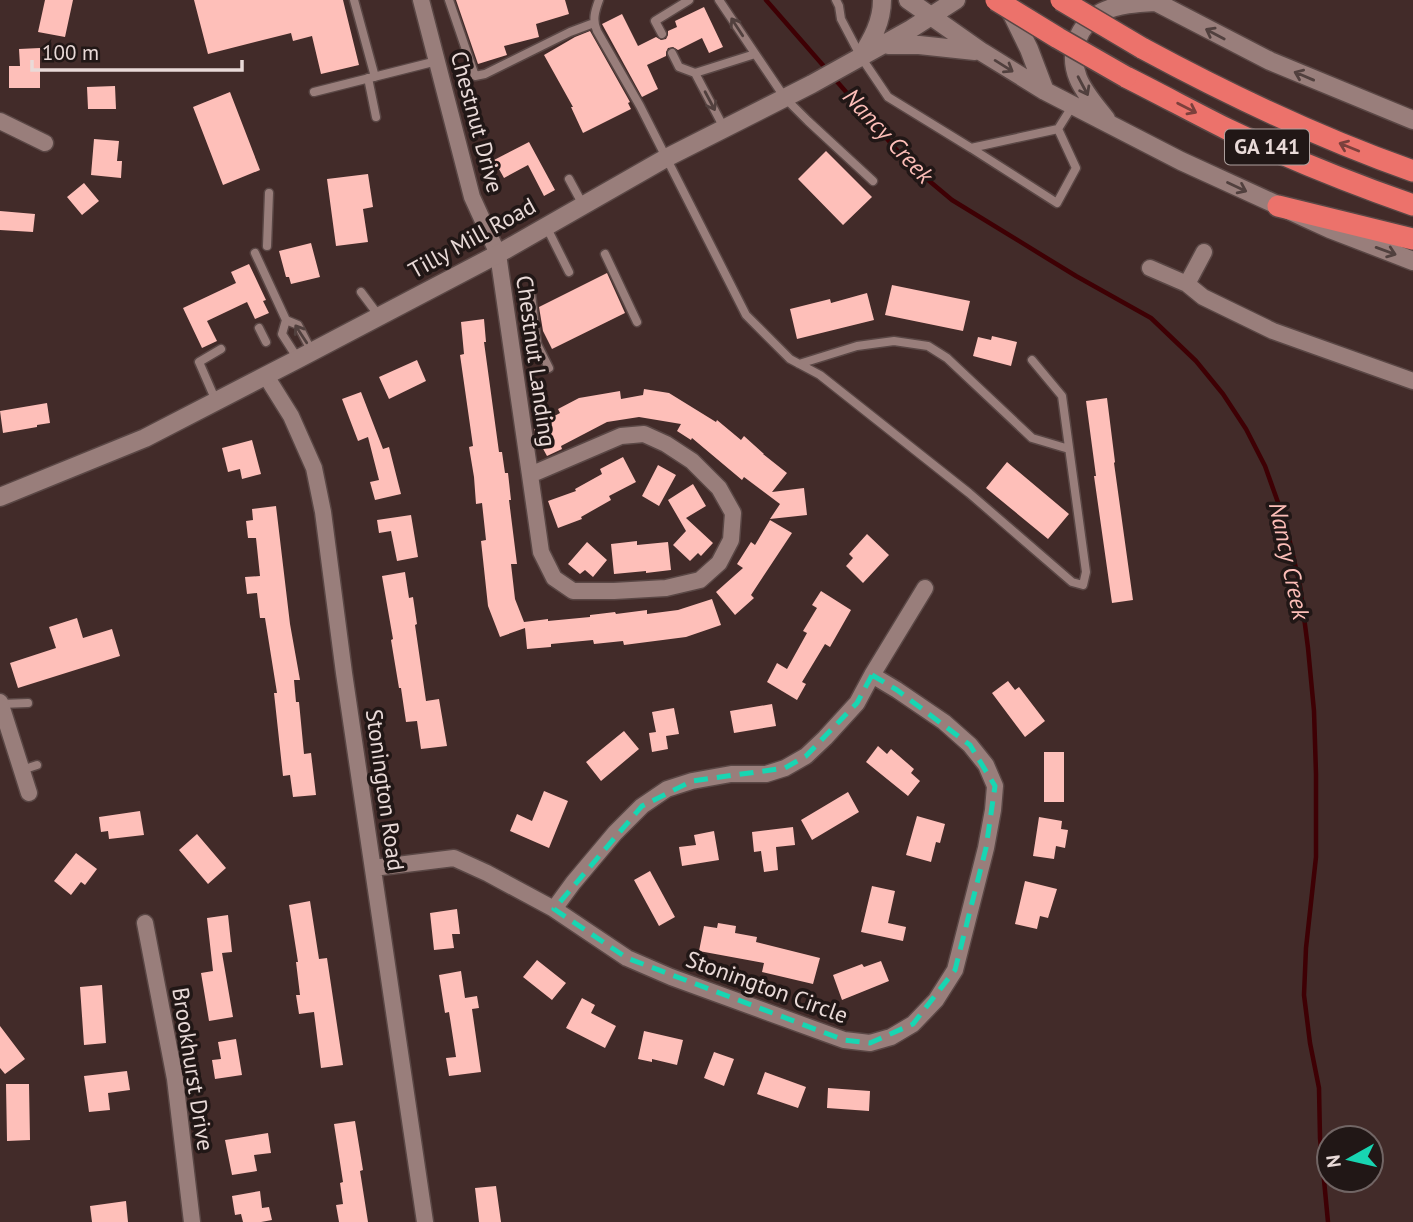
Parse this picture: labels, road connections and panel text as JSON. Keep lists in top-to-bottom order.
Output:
{
  "streets": {
    "highway": ["GA 141"],
    "main road": ["Tilly Mill Road"],
    "street": [
      "Chestnut Drive",
      "Chestnut Landing",
      "Stonington Road",
      "Stonington Circle",
      "Brookhurst Drive"
    ]
  },
  "crossings": [
    ["Chestnut Drive", "Tilly Mill Road"],
    ["Chestnut Drive", "Chestnut Landing"],
    ["Tilly Mill Road", "Chestnut Landing"],
    ["Tilly Mill Road", "Stonington Road"],
    ["Stonington Road", "Stonington Circle"]
  ],
  "water": ["Nancy Creek"],
  "scale_bar": "100 m",
  "north": "left"
}
